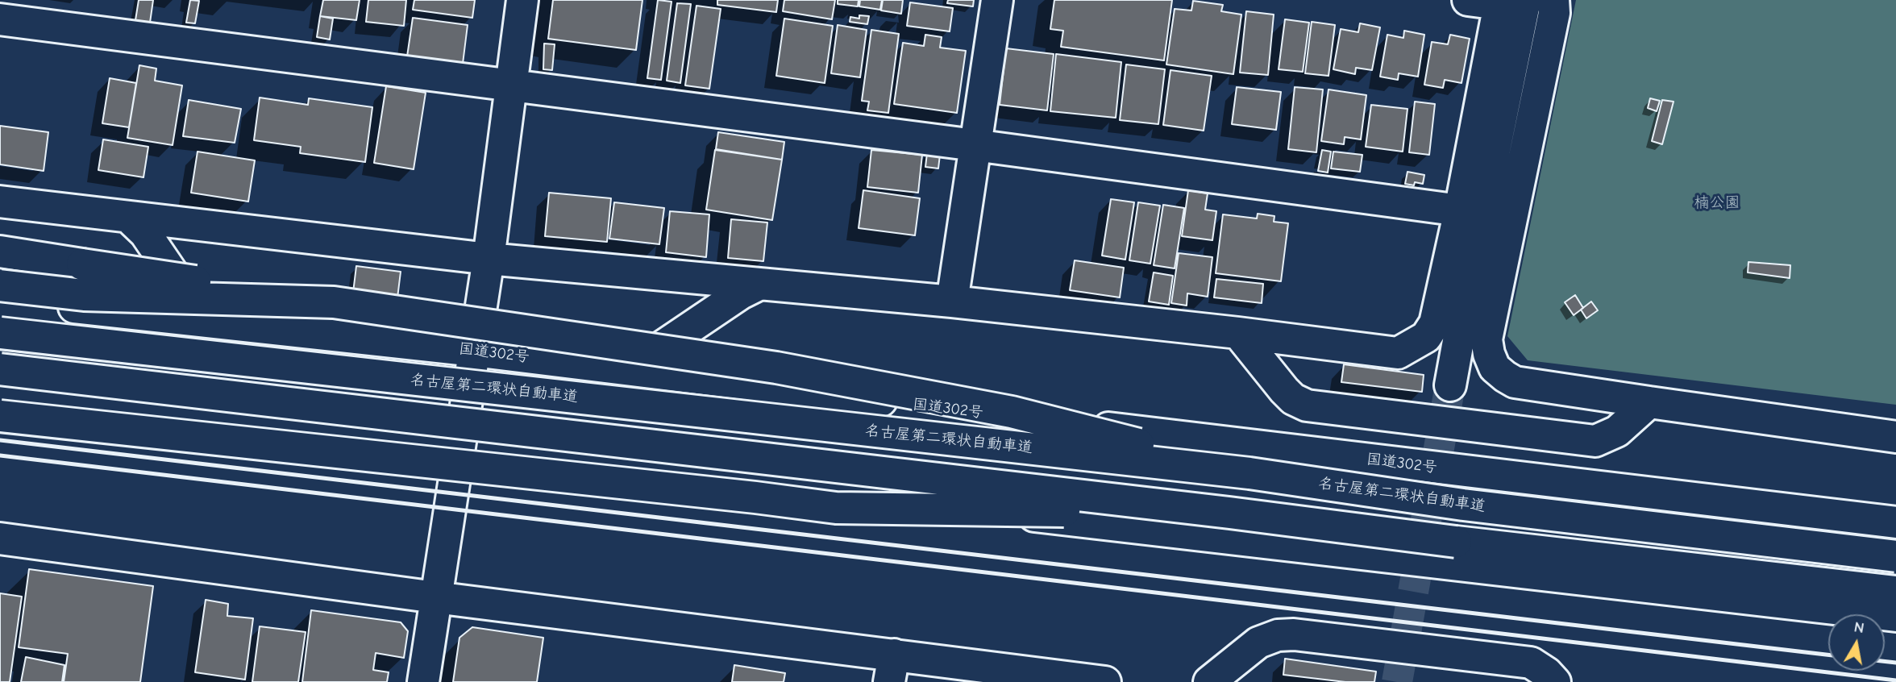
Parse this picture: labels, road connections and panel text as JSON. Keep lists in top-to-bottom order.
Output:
{
  "streets": {
    "main road": ["国道302号", "名古屋第二環状自動車道"]
  },
  "parks": ["楠公園"],
  "north": "top"
}
